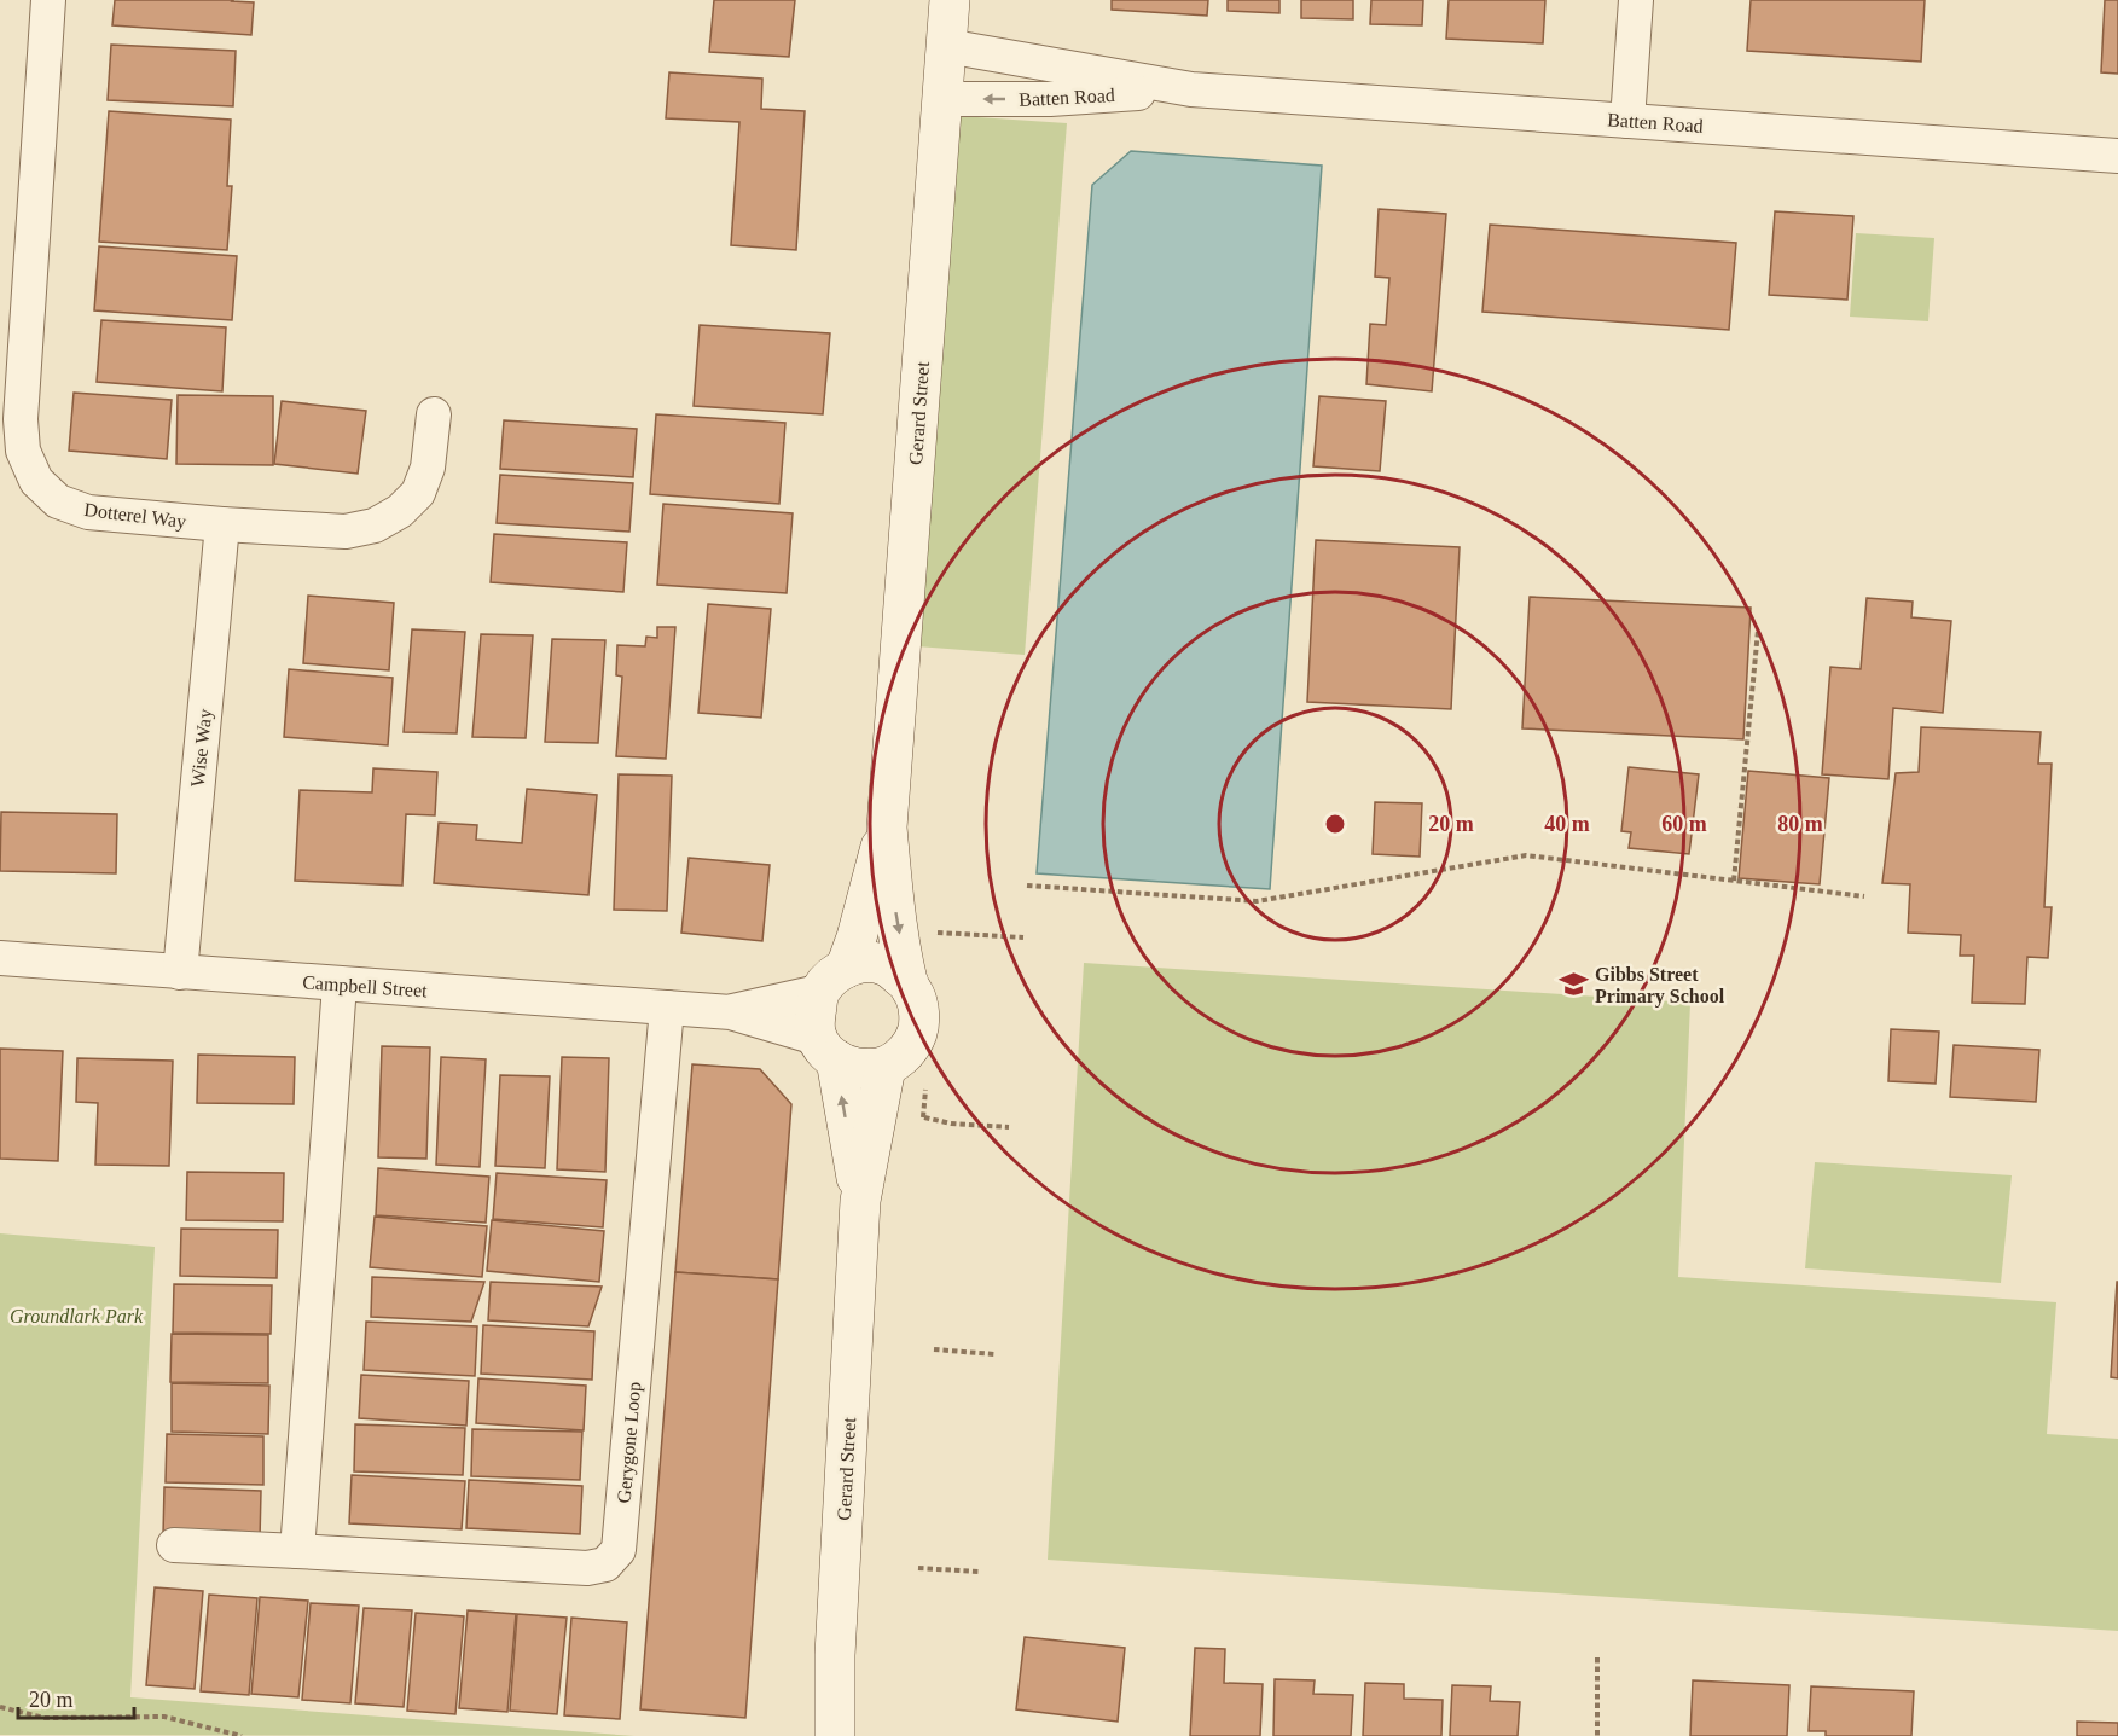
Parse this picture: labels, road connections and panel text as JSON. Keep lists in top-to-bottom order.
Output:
{
  "streets": {
    "street": [
      "Batten Road",
      "Gerard Street",
      "Dotterel Way",
      "Wise Way",
      "Campbell Street",
      "Gerygone Loop"
    ]
  },
  "crossings": [
    ["Batten Road", "Gerard Street"],
    ["Gerard Street", "Campbell Street"],
    ["Dotterel Way", "Wise Way"],
    ["Wise Way", "Campbell Street"],
    ["Campbell Street", "Gerygone Loop"]
  ],
  "parks": ["Groundlark Park"],
  "places": {
    "school or university": ["Gibbs Street Primary School"]
  },
  "scale_bar": "20 m",
  "rings": [
    "20 m",
    "40 m",
    "60 m",
    "80 m"
  ]
}
